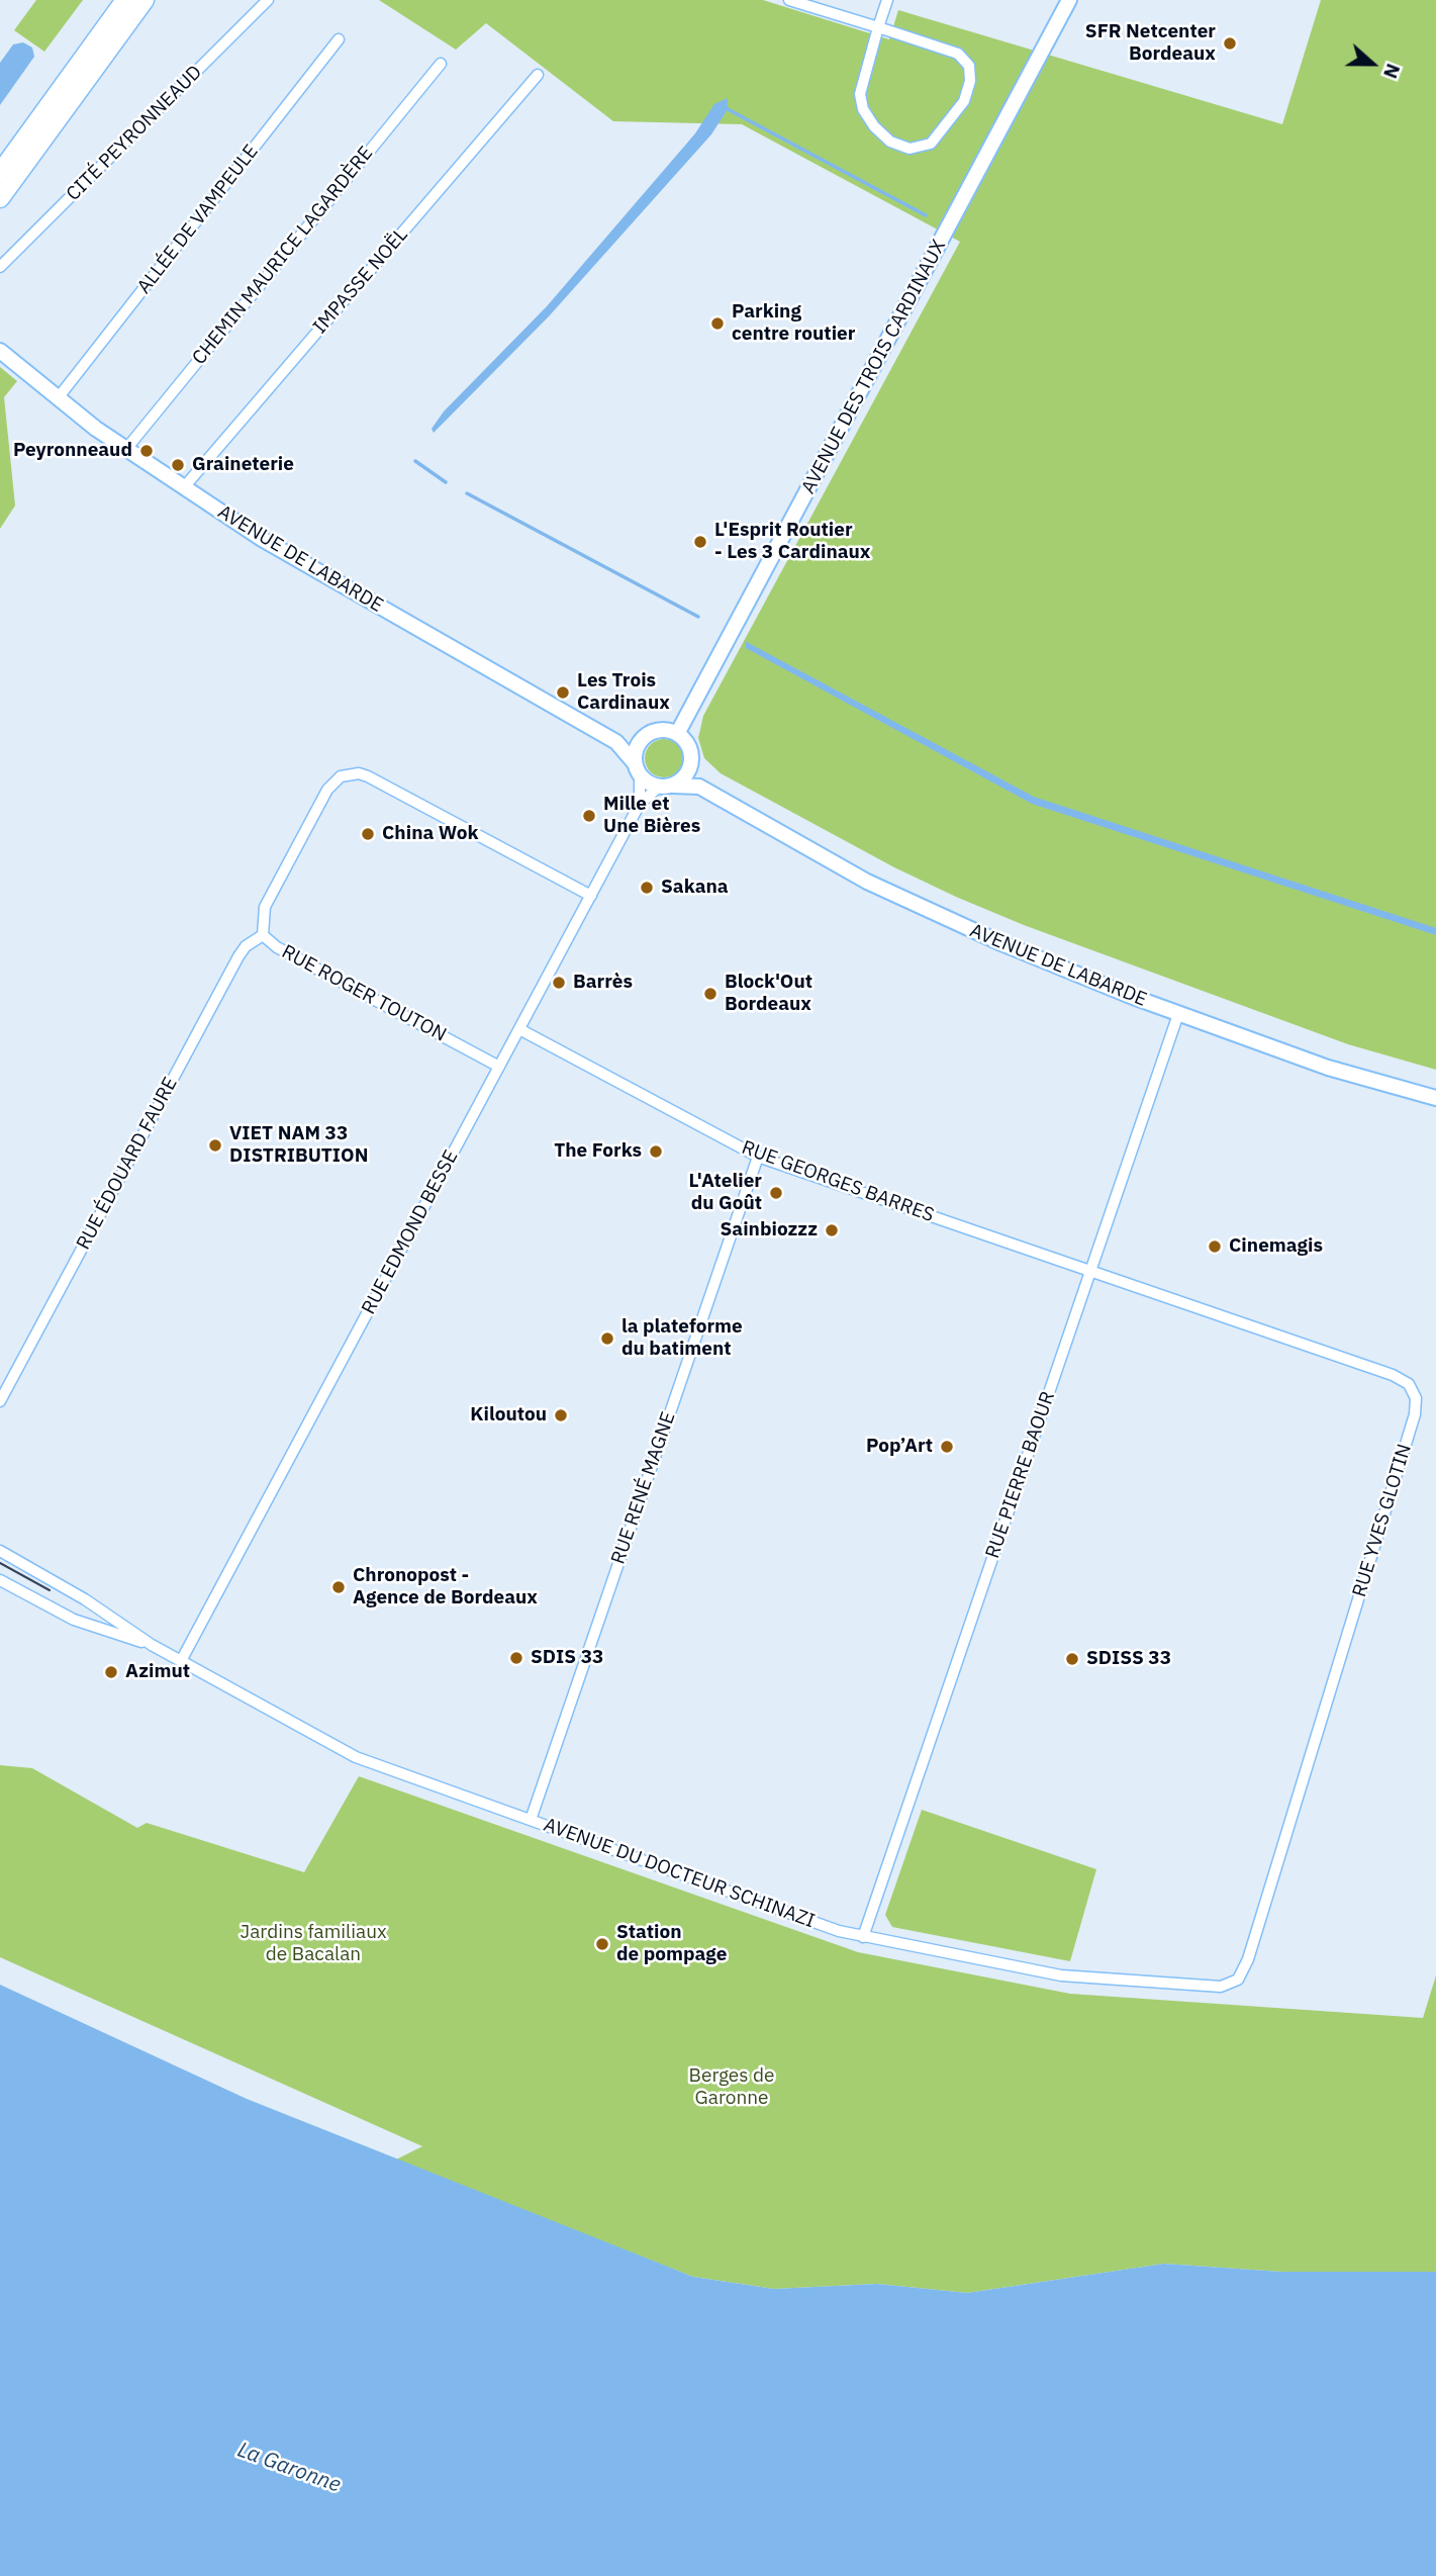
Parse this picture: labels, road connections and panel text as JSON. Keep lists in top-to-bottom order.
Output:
{
  "streets": {
    "main road": ["AVENUE DES TROIS CARDINAUX", "AVENUE DE LABARDE"],
    "street": [
      "CITÉ PEYRONNEAUD",
      "ALLÉE DE VAMPEULE",
      "CHEMIN MAURICE LAGARDÈRE",
      "IMPASSE NOËL",
      "RUE ROGER TOUTON",
      "RUE ÉDOUARD FAURE",
      "RUE GEORGES BARRES",
      "RUE EDMOND BESSE",
      "RUE PIERRE BAOUR",
      "RUE RENÉ MAGNE",
      "RUE YVES GLOTIN",
      "AVENUE DU DOCTEUR SCHINAZI"
    ]
  },
  "crossings": [
    ["ALLÉE DE VAMPEULE", "AVENUE DE LABARDE"],
    ["CHEMIN MAURICE LAGARDÈRE", "AVENUE DE LABARDE"],
    ["IMPASSE NOËL", "AVENUE DE LABARDE"],
    ["AVENUE DES TROIS CARDINAUX", "AVENUE DE LABARDE"],
    ["AVENUE DES TROIS CARDINAUX", "RUE EDMOND BESSE"],
    ["AVENUE DE LABARDE", "RUE EDMOND BESSE"],
    ["AVENUE DE LABARDE", "RUE PIERRE BAOUR"],
    ["RUE ROGER TOUTON", "RUE ÉDOUARD FAURE"],
    ["RUE ROGER TOUTON", "RUE EDMOND BESSE"],
    ["RUE GEORGES BARRES", "RUE EDMOND BESSE"],
    ["RUE GEORGES BARRES", "RUE PIERRE BAOUR"],
    ["RUE GEORGES BARRES", "RUE RENÉ MAGNE"],
    ["RUE GEORGES BARRES", "RUE YVES GLOTIN"],
    ["RUE EDMOND BESSE", "AVENUE DU DOCTEUR SCHINAZI"],
    ["RUE PIERRE BAOUR", "RUE YVES GLOTIN"],
    ["RUE PIERRE BAOUR", "AVENUE DU DOCTEUR SCHINAZI"],
    ["RUE RENÉ MAGNE", "AVENUE DU DOCTEUR SCHINAZI"],
    ["RUE YVES GLOTIN", "AVENUE DU DOCTEUR SCHINAZI"]
  ],
  "water": ["La Garonne"],
  "parks": ["Jardins familiaux de Bacalan", "Berges de Garonne"],
  "places": [
    "SFR Netcenter Bordeaux",
    "Parking centre routier",
    "Peyronneaud",
    "Graineterie",
    "L'Esprit Routier - Les 3 Cardinaux",
    "Les Trois Cardinaux",
    "Mille et Une Bières",
    "China Wok",
    "Sakana",
    "Barrès",
    "Block'Out Bordeaux",
    "VIET NAM 33 DISTRIBUTION",
    "The Forks",
    "L'Atelier du Goût",
    "Sainbiozzz",
    "Cinemagis",
    "la plateforme du batiment",
    "Kiloutou",
    "Pop’Art",
    "Chronopost - Agence de Bordeaux",
    "SDIS 33",
    "SDISS 33",
    "Azimut",
    "Station de pompage"
  ],
  "north": "right"
}
